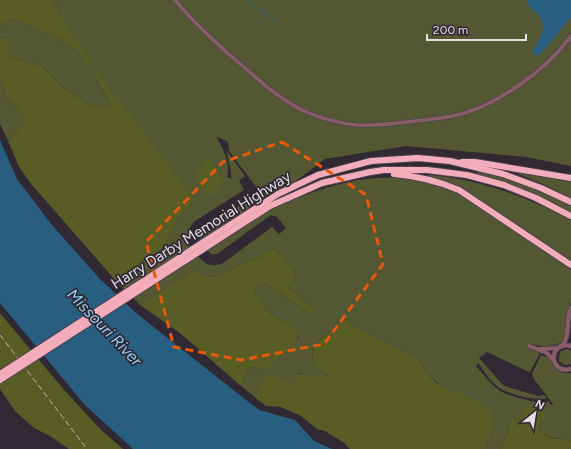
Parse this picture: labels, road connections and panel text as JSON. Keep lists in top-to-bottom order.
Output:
{
  "streets": {
    "highway": ["Harry Darby Memorial Highway"]
  },
  "water": ["Missouri River"],
  "scale_bar": "200 m",
  "north": "top right"
}
